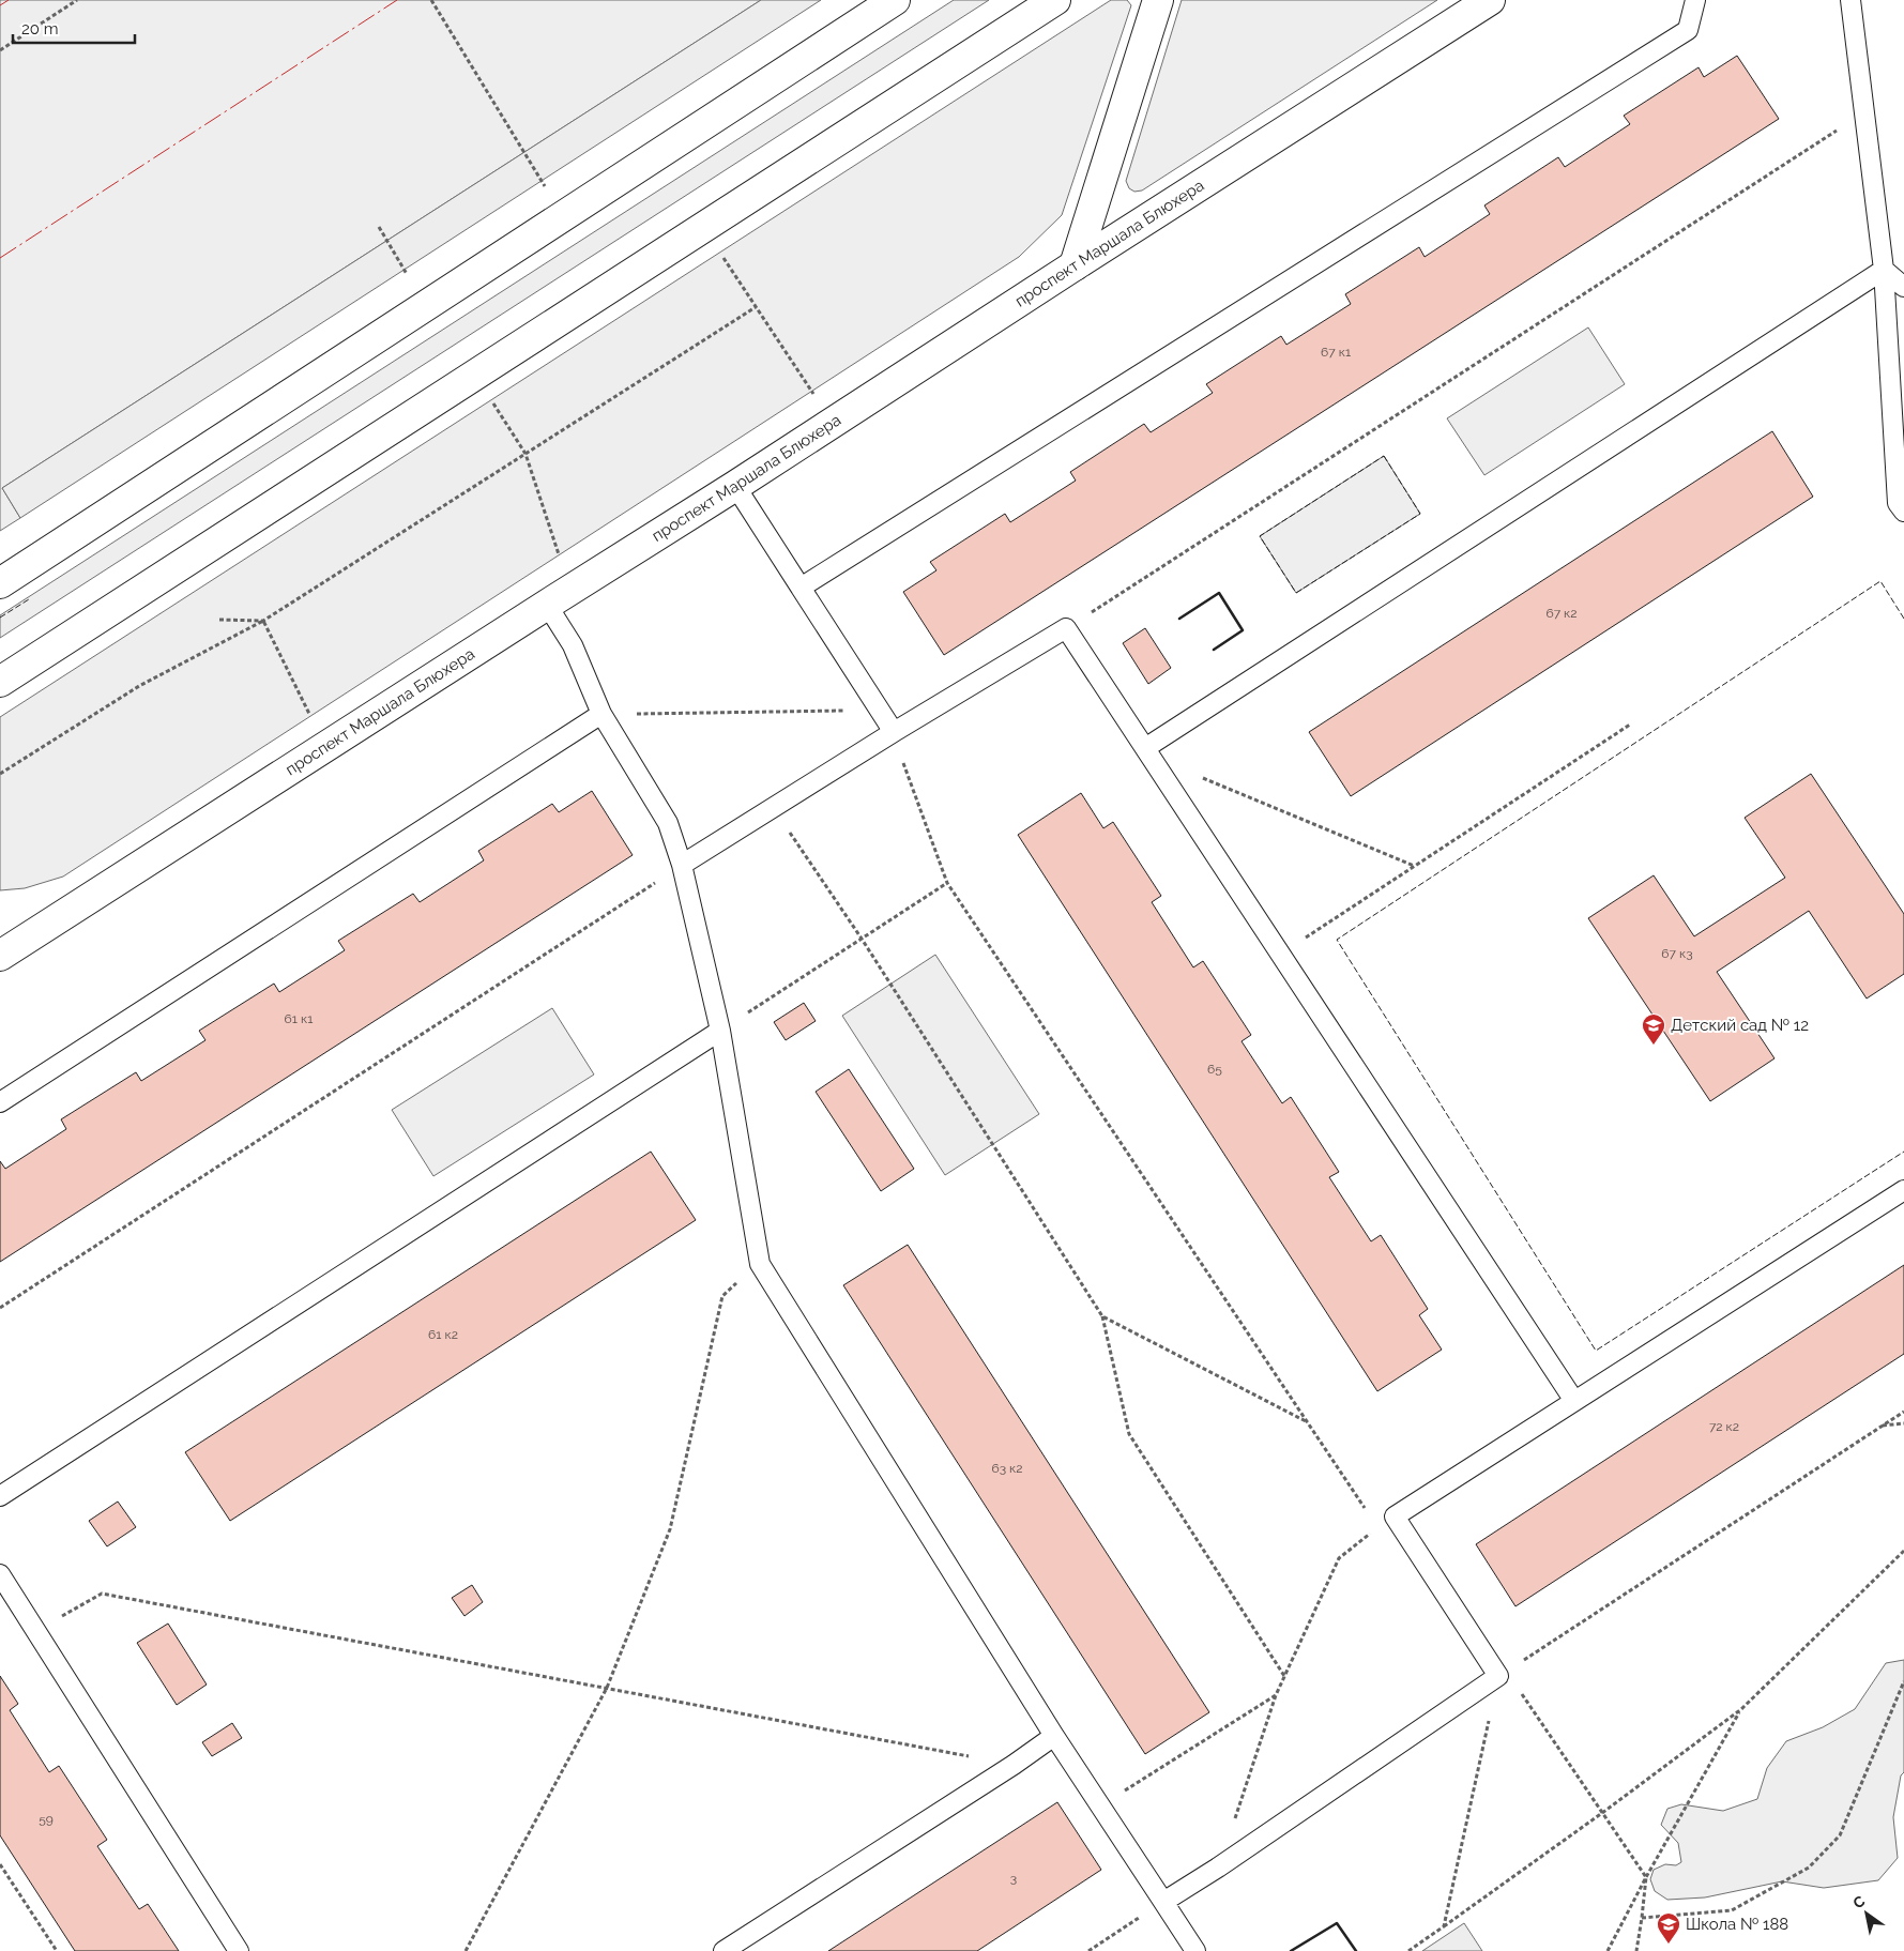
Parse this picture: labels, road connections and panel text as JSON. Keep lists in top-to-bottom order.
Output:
{
  "streets": {
    "main road": ["проспект Маршала Блюхера"]
  },
  "places": {
    "school or university": ["Детский сад № 12", "Школа № 188"]
  },
  "house_numbers": [
    "67 к1",
    "67 к2",
    "67 к3",
    "61 к1",
    "65",
    "61 к2",
    "72 к2",
    "63 к2",
    "59",
    "3"
  ],
  "scale_bar": "20 m",
  "north": "top left"
}
